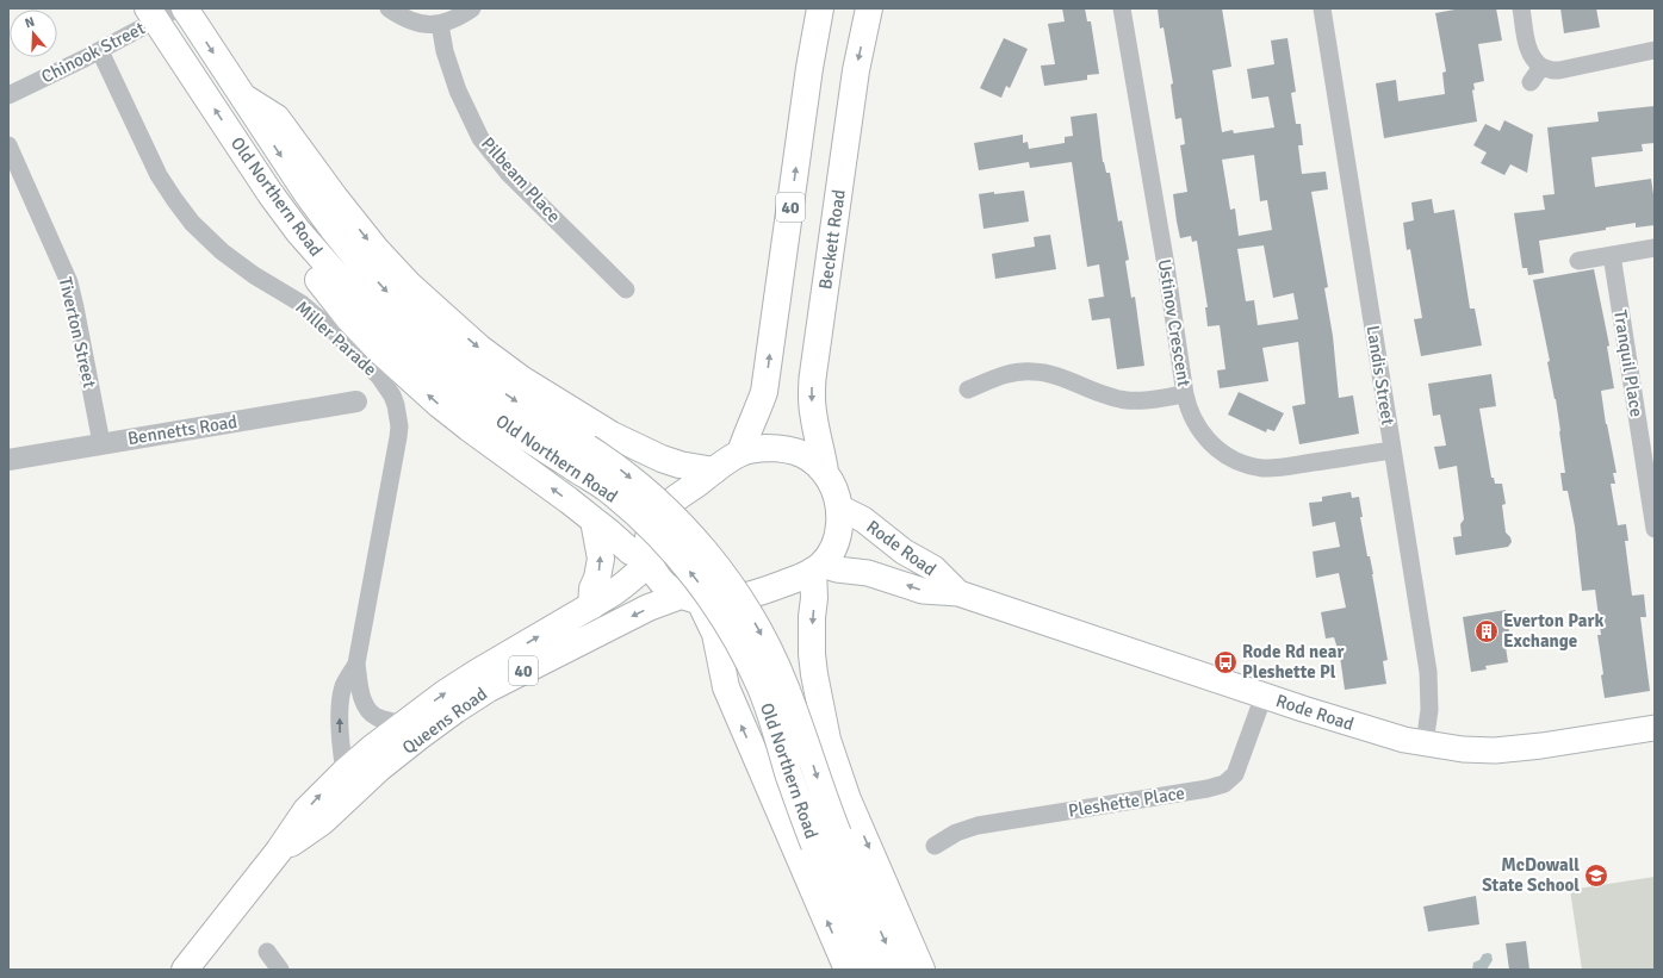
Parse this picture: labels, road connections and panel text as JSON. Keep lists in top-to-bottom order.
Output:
{
  "streets": {
    "main road": [
      "Old Northern Road",
      "40",
      "Beckett Road",
      "Rode Road",
      "Queens Road"
    ],
    "street": [
      "Chinook Street",
      "Pilbeam Place",
      "Ustinov Crescent",
      "Tiverton Street",
      "Miller Parade",
      "Tranquil Place",
      "Landis Street",
      "Bennetts Road",
      "Pleshette Place"
    ]
  },
  "crossings": [
    ["Chinook Street", "Old Northern Road"],
    ["Chinook Street", "Miller Parade"],
    ["40", "Rode Road"],
    ["40", "Queens Road"],
    ["Ustinov Crescent", "Landis Street"],
    ["Tiverton Street", "Bennetts Road"],
    ["Miller Parade", "Queens Road"],
    ["Landis Street", "Rode Road"],
    ["Rode Road", "Pleshette Place"]
  ],
  "places": {
    "building": ["Everton Park Exchange"],
    "bus stop": ["Rode Rd near Pleshette Pl"],
    "school or university": ["McDowall State School"]
  },
  "north": "top"
}
